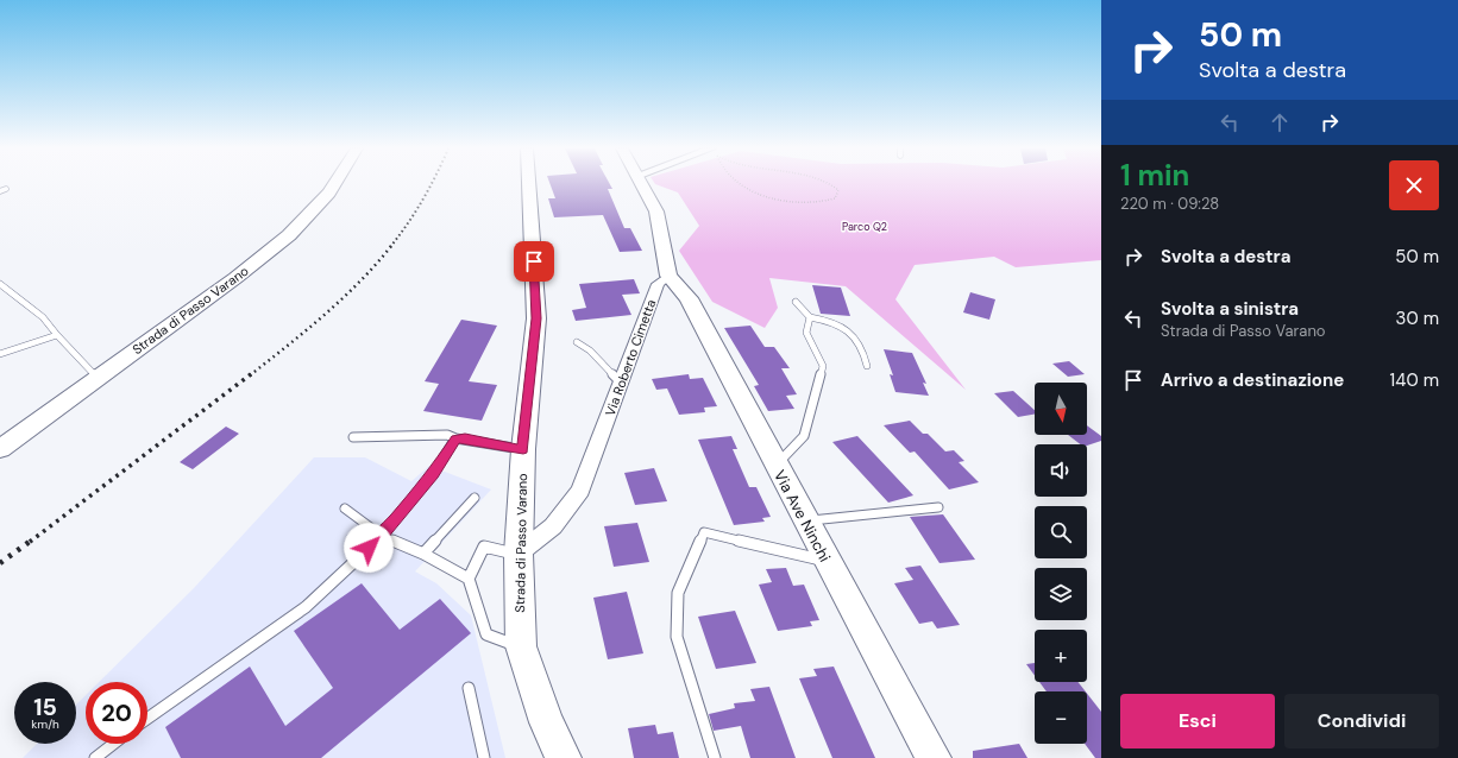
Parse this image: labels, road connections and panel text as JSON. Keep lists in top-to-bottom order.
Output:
{
  "streets": {
    "street": ["Strada di Passo Varano", "Via Roberto Cimetta", "Via Ave Ninchi"]
  },
  "crossings": [
    ["Strada di Passo Varano", "Via Roberto Cimetta"],
    ["Via Roberto Cimetta", "Via Ave Ninchi"]
  ],
  "parks": ["Parco Q2"],
  "north": "bottom",
  "page": {
    "turn": ["50 m", "Svolta a destra"],
    "heading": ["1 min", "220 m · 09:28"],
    "list": [
      {
        "name": "Svolta a destra",
        "value": "50 m"
      },
      {
        "name": "Svolta a sinistra",
        "note": "Strada di Passo Varano",
        "value": "30 m"
      },
      {
        "name": "Arrivo a destinazione",
        "value": "140 m"
      }
    ],
    "map_buttons": ["+", "−"],
    "speed": "15 km/h",
    "limit": "20",
    "buttons": ["Esci", "Condividi"]
  }
}
